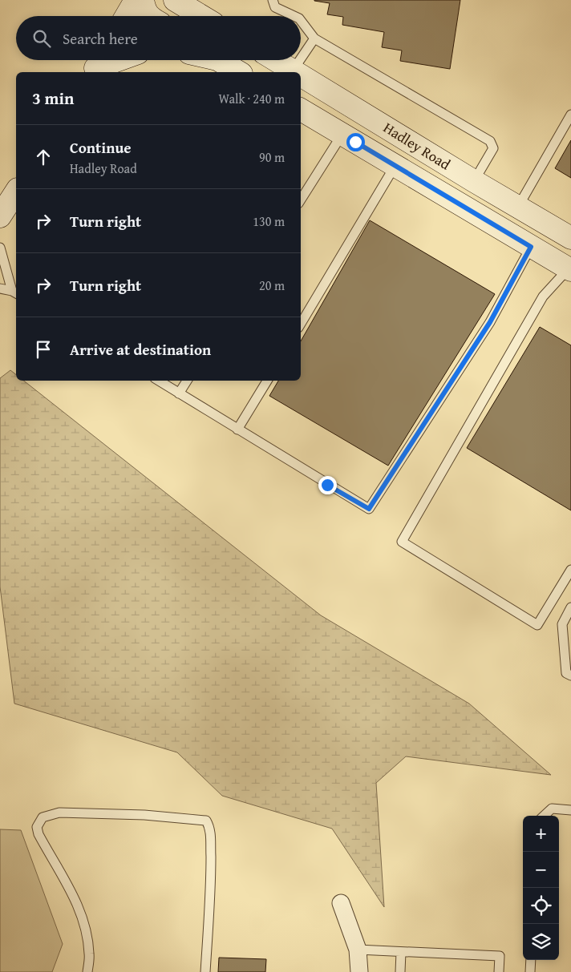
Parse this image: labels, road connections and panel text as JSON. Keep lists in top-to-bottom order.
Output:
{
  "streets": {
    "main road": ["Hadley Road"]
  },
  "page": {
    "search": "Search here",
    "heading": ["3 min", "Walk · 240 m"],
    "list": [
      ["Continue", "Hadley Road", "90 m"],
      ["Turn right", "130 m"],
      ["Turn right", "20 m"],
      "Arrive at destination"
    ],
    "map_buttons": ["+", "−"]
  }
}
